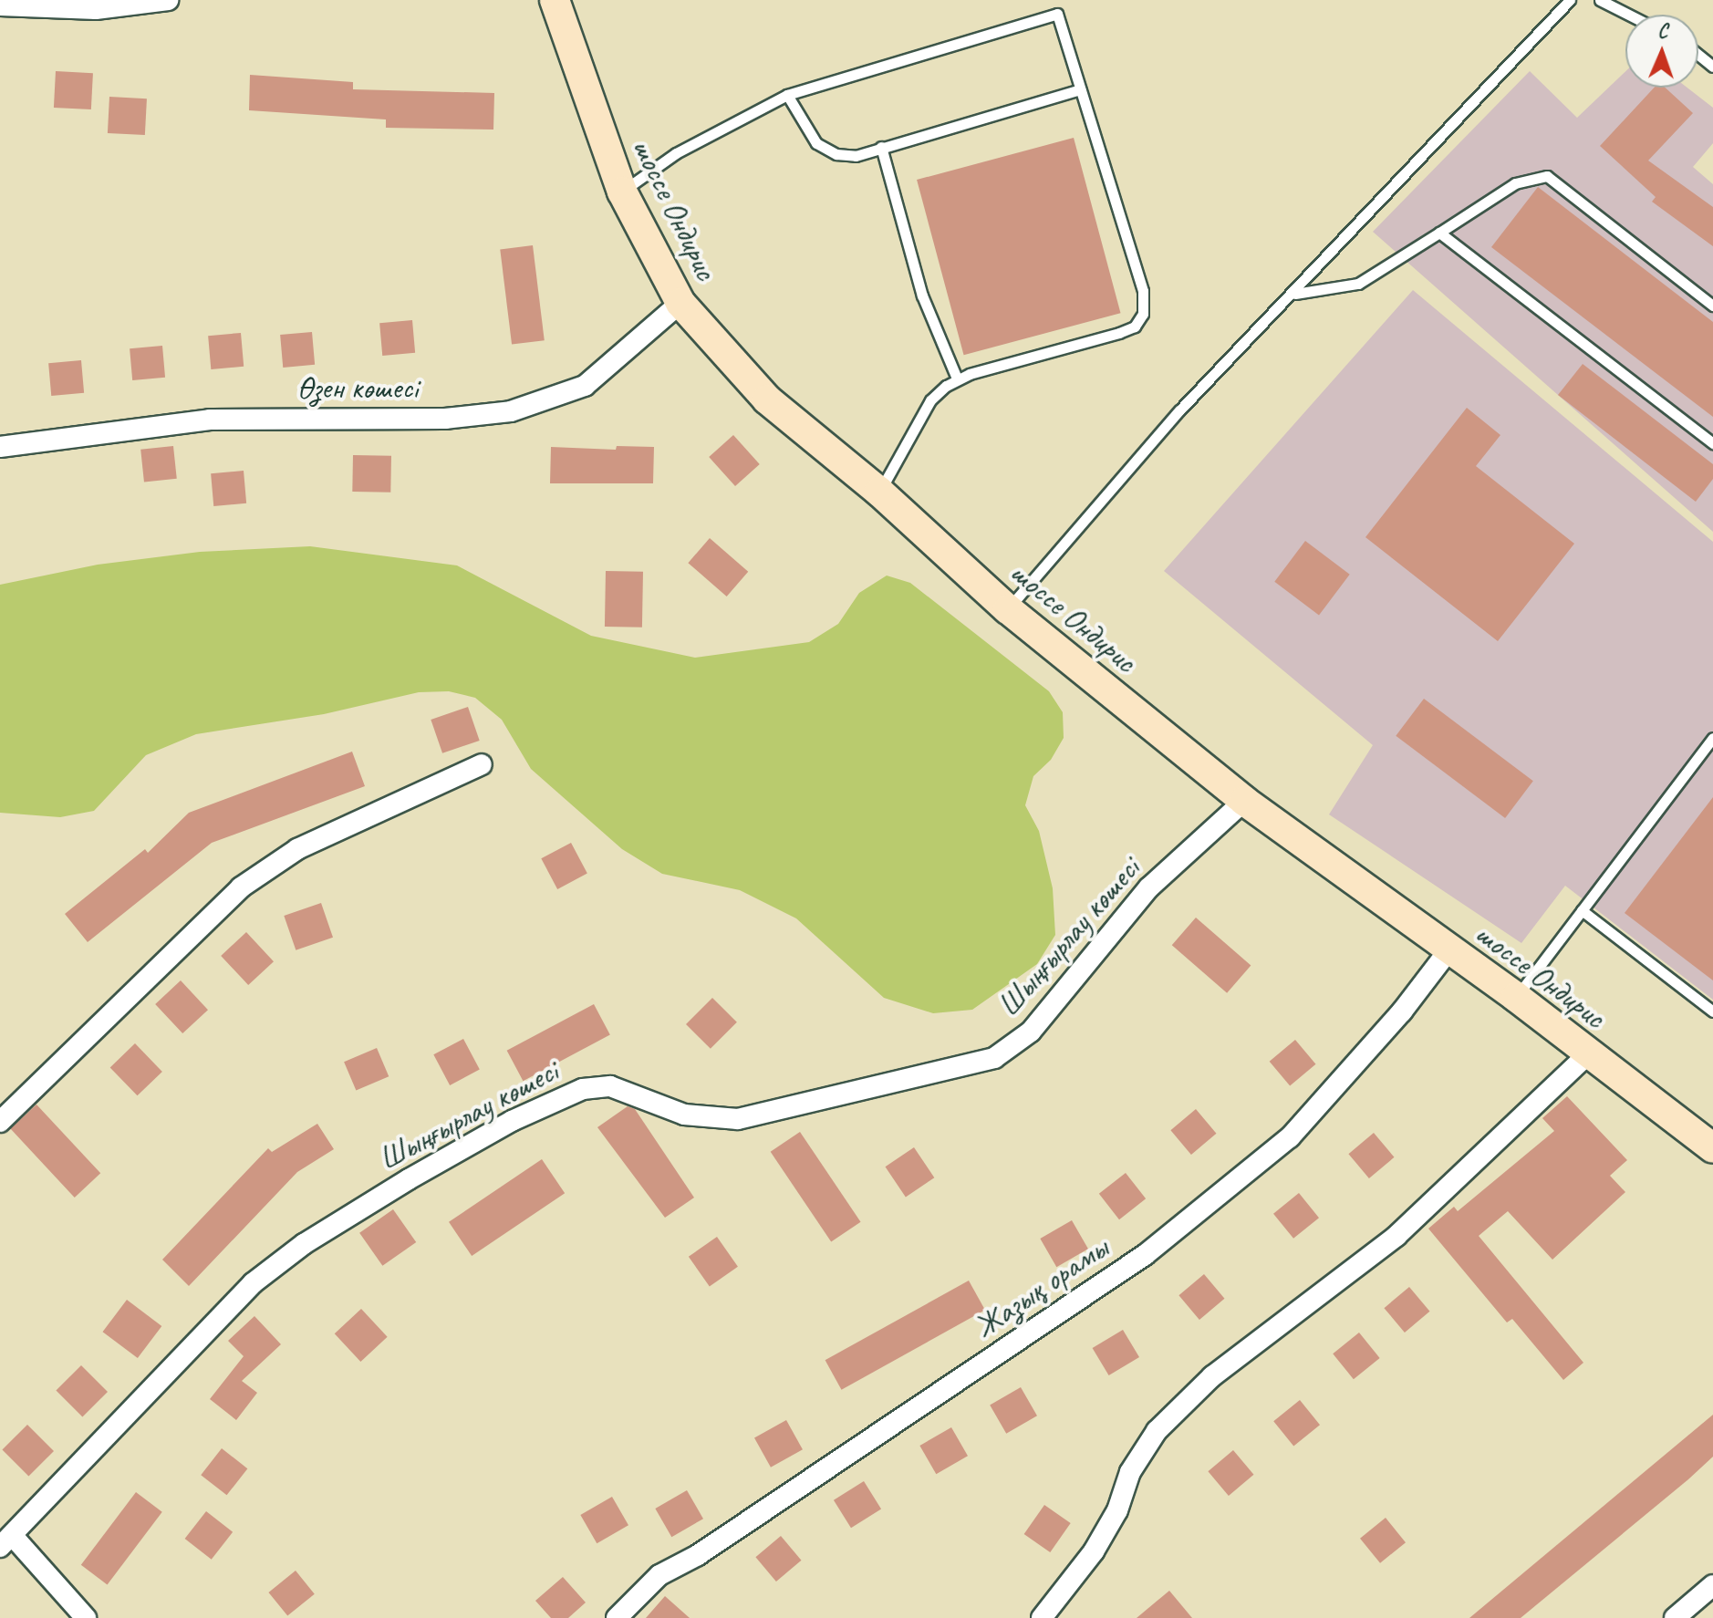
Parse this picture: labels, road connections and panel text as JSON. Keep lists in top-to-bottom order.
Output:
{
  "streets": {
    "main road": ["шоссе Ондирис"],
    "street": ["Өзен көшесі", "Шыңғырлау көшесі", "Жазық орамы"]
  },
  "crossings": [
    ["шоссе Ондирис", "Өзен көшесі"],
    ["шоссе Ондирис", "Шыңғырлау көшесі"],
    ["шоссе Ондирис", "Жазық орамы"]
  ],
  "north": "top"
}
